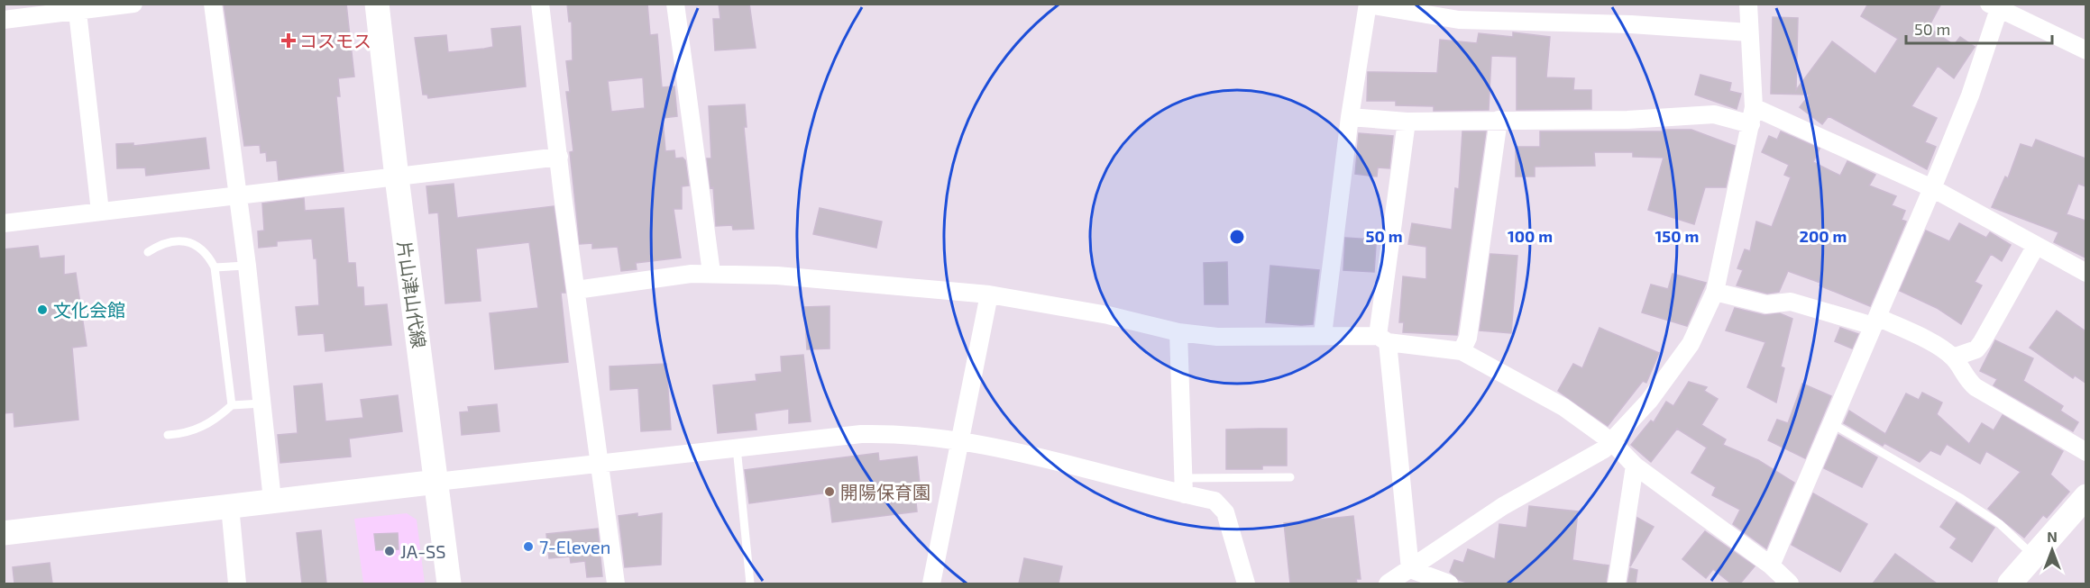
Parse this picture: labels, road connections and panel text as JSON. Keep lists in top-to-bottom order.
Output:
{
  "streets": {
    "main road": ["片山津山代線"]
  },
  "places": {
    "health": ["コスモス"],
    "other": [
      "文化会館",
      "開陽保育園",
      "7-Eleven",
      "JA-SS"
    ]
  },
  "scale_bar": "50 m",
  "north": "top",
  "rings": [
    "50 m",
    "100 m",
    "150 m",
    "200 m"
  ]
}
